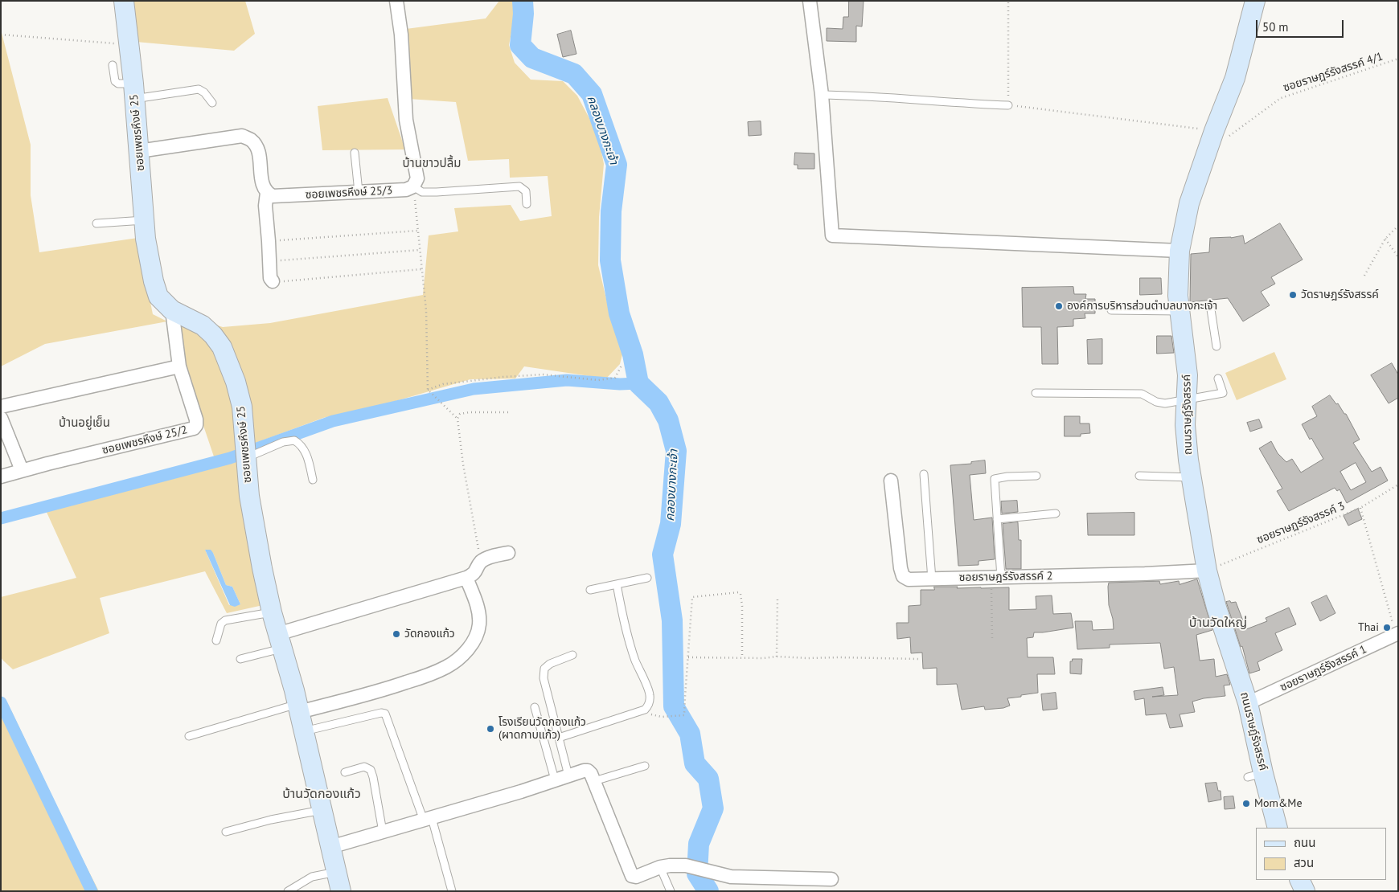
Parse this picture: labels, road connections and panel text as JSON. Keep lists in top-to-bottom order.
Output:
{
  "streets": {
    "street": [
      "ซอยเพชรหึงษ์ 25",
      "ซอยเพชรหึงษ์ 25/3",
      "ถนนราษฎ์รังสรรค์",
      "ซอยเพชรหึงษ์ 25/2",
      "ซอยราษฎร์รังสรรค์ 2",
      "ซอยราษฎร์รังสรรค์ 1"
    ],
    "path": ["ซอยราษฎร์รังสรรค์ 4/1", "ซอยราษฎร์รังสรรค์ 3"]
  },
  "crossings": [
    ["ซอยราษฎร์รังสรรค์ 4/1", "ถนนราษฎ์รังสรรค์"],
    ["ซอยเพชรหึงษ์ 25", "ซอยเพชรหึงษ์ 25/2"],
    ["ถนนราษฎ์รังสรรค์", "ซอยราษฎร์รังสรรค์ 3"],
    ["ถนนราษฎ์รังสรรค์", "ซอยราษฎร์รังสรรค์ 2"],
    ["ถนนราษฎ์รังสรรค์", "ซอยราษฎร์รังสรรค์ 1"],
    ["ซอยราษฎร์รังสรรค์ 3", "ซอยราษฎร์รังสรรค์ 2"]
  ],
  "districts": [
    "บ้านขาวปลื้ม",
    "บ้านอยู่เย็น",
    "บ้านวัดใหญ่",
    "บ้านวัดกองแก้ว"
  ],
  "water": ["คลองบางกะเจ้า"],
  "places": [
    "วัดราษฎร์รังสรรค์",
    "องค์การบริหารส่วนตำบลบางกะเจ้า",
    "Thai",
    "วัดกองแก้ว",
    "โรงเรียนวัดกองแก้ว (ผาดกาบแก้ว)",
    "Mom&Me"
  ],
  "legend": ["ถนน", "สวน"],
  "scale_bar": "50 m"
}
